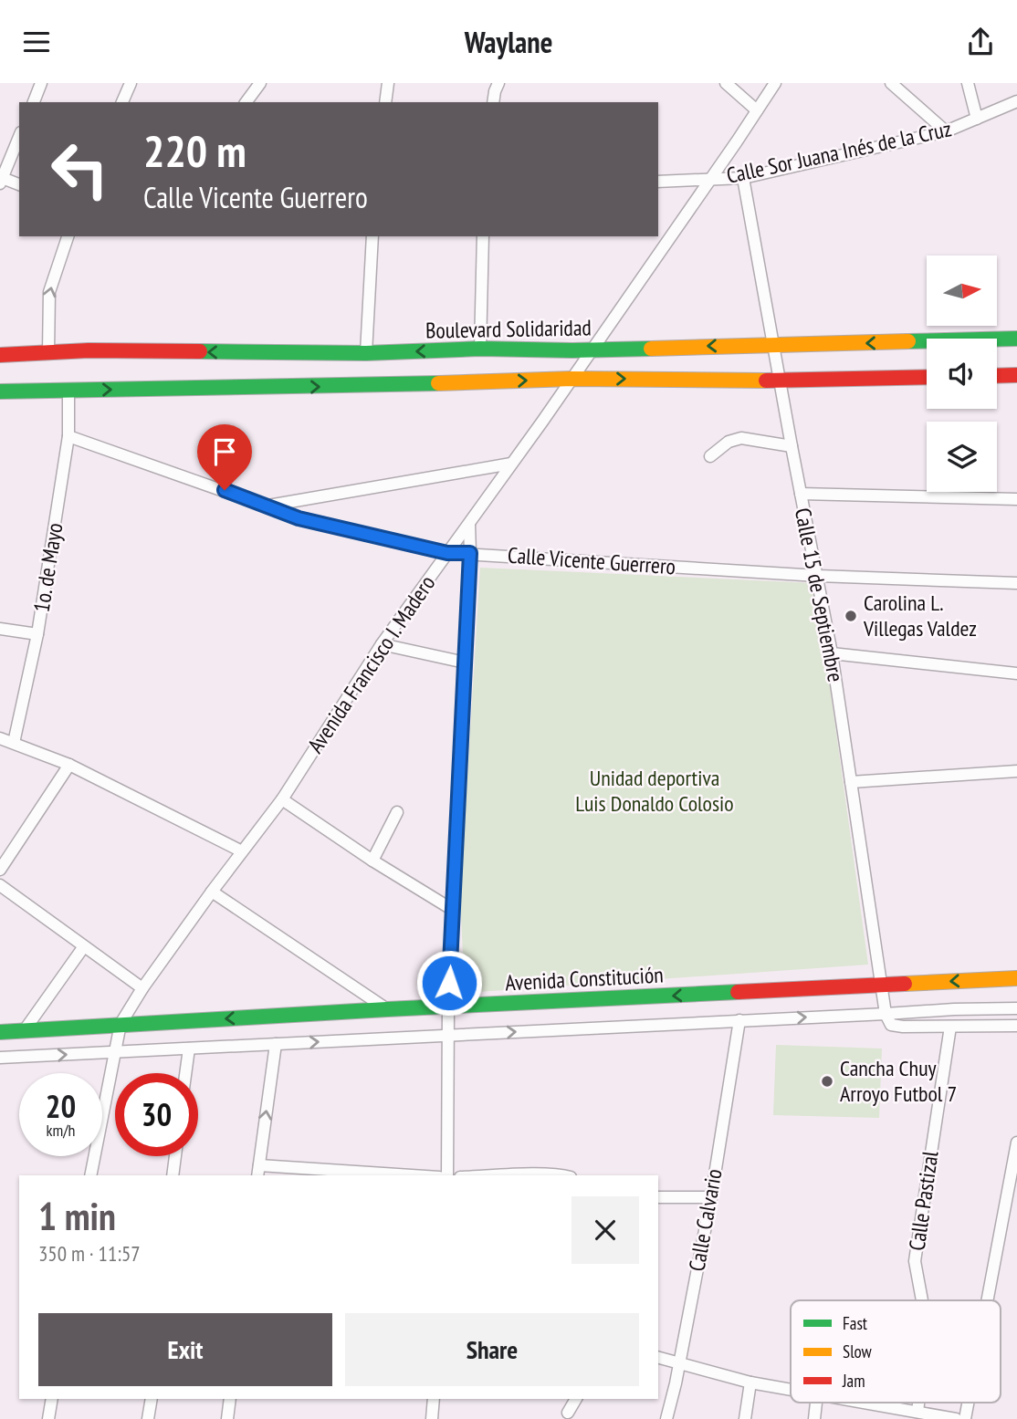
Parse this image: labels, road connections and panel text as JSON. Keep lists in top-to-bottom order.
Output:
{
  "streets": {
    "main road": ["Boulevard Solidaridad", "Avenida Constitución"],
    "street": [
      "Calle Sor Juana Inés de la Cruz",
      "Calle Vicente Guerrero",
      "1o. de Mayo",
      "Calle 15 de Septiembre",
      "Avenida Francisco I. Madero",
      "Calle Pastizal",
      "Calle Calvario"
    ]
  },
  "crossings": [
    ["Calle Sor Juana Inés de la Cruz", "Calle 15 de Septiembre"],
    ["Calle Sor Juana Inés de la Cruz", "Avenida Francisco I. Madero"],
    ["Boulevard Solidaridad", "Calle 15 de Septiembre"],
    ["Boulevard Solidaridad", "Avenida Francisco I. Madero"],
    ["Calle Vicente Guerrero", "1o. de Mayo"],
    ["Calle Vicente Guerrero", "Calle 15 de Septiembre"],
    ["Calle Vicente Guerrero", "Avenida Francisco I. Madero"],
    ["Calle 15 de Septiembre", "Avenida Constitución"],
    ["Avenida Francisco I. Madero", "Avenida Constitución"]
  ],
  "one_way": ["Avenida Constitución"],
  "parks": ["Unidad deportiva Luis Donaldo Colosio"],
  "places": ["Carolina L. Villegas Valdez", "Cancha Chuy Arroyo Futbol 7"],
  "legend": ["Fast", "Slow", "Jam"],
  "north": "right",
  "page": {
    "header": "Waylane",
    "turn": ["220 m", "Calle Vicente Guerrero"],
    "speed": "20 km/h",
    "limit": "30",
    "heading": ["1 min", "350 m · 11:57"],
    "buttons": ["Exit", "Share"]
  }
}
